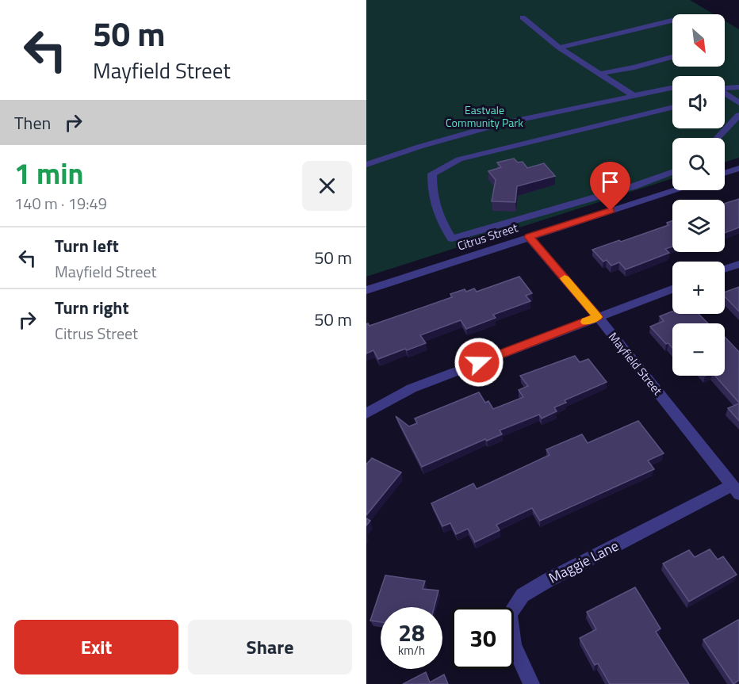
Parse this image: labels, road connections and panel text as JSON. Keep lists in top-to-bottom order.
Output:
{
  "streets": {
    "street": ["Citrus Street", "Mayfield Street", "Maggie Lane"]
  },
  "crossings": [
    ["Citrus Street", "Mayfield Street"],
    ["Mayfield Street", "Maggie Lane"]
  ],
  "parks": ["Eastvale Community Park"],
  "north": "bottom right",
  "page": {
    "turn": ["50 m", "Mayfield Street"],
    "map_buttons": ["+", "−"],
    "then": "Then",
    "heading": ["1 min", "140 m · 19:49"],
    "list": [
      {
        "name": "Turn left",
        "note": "Mayfield Street",
        "value": "50 m"
      },
      {
        "name": "Turn right",
        "note": "Citrus Street",
        "value": "50 m"
      }
    ],
    "speed": "28 km/h",
    "limit": "30",
    "buttons": ["Exit", "Share"]
  }
}
